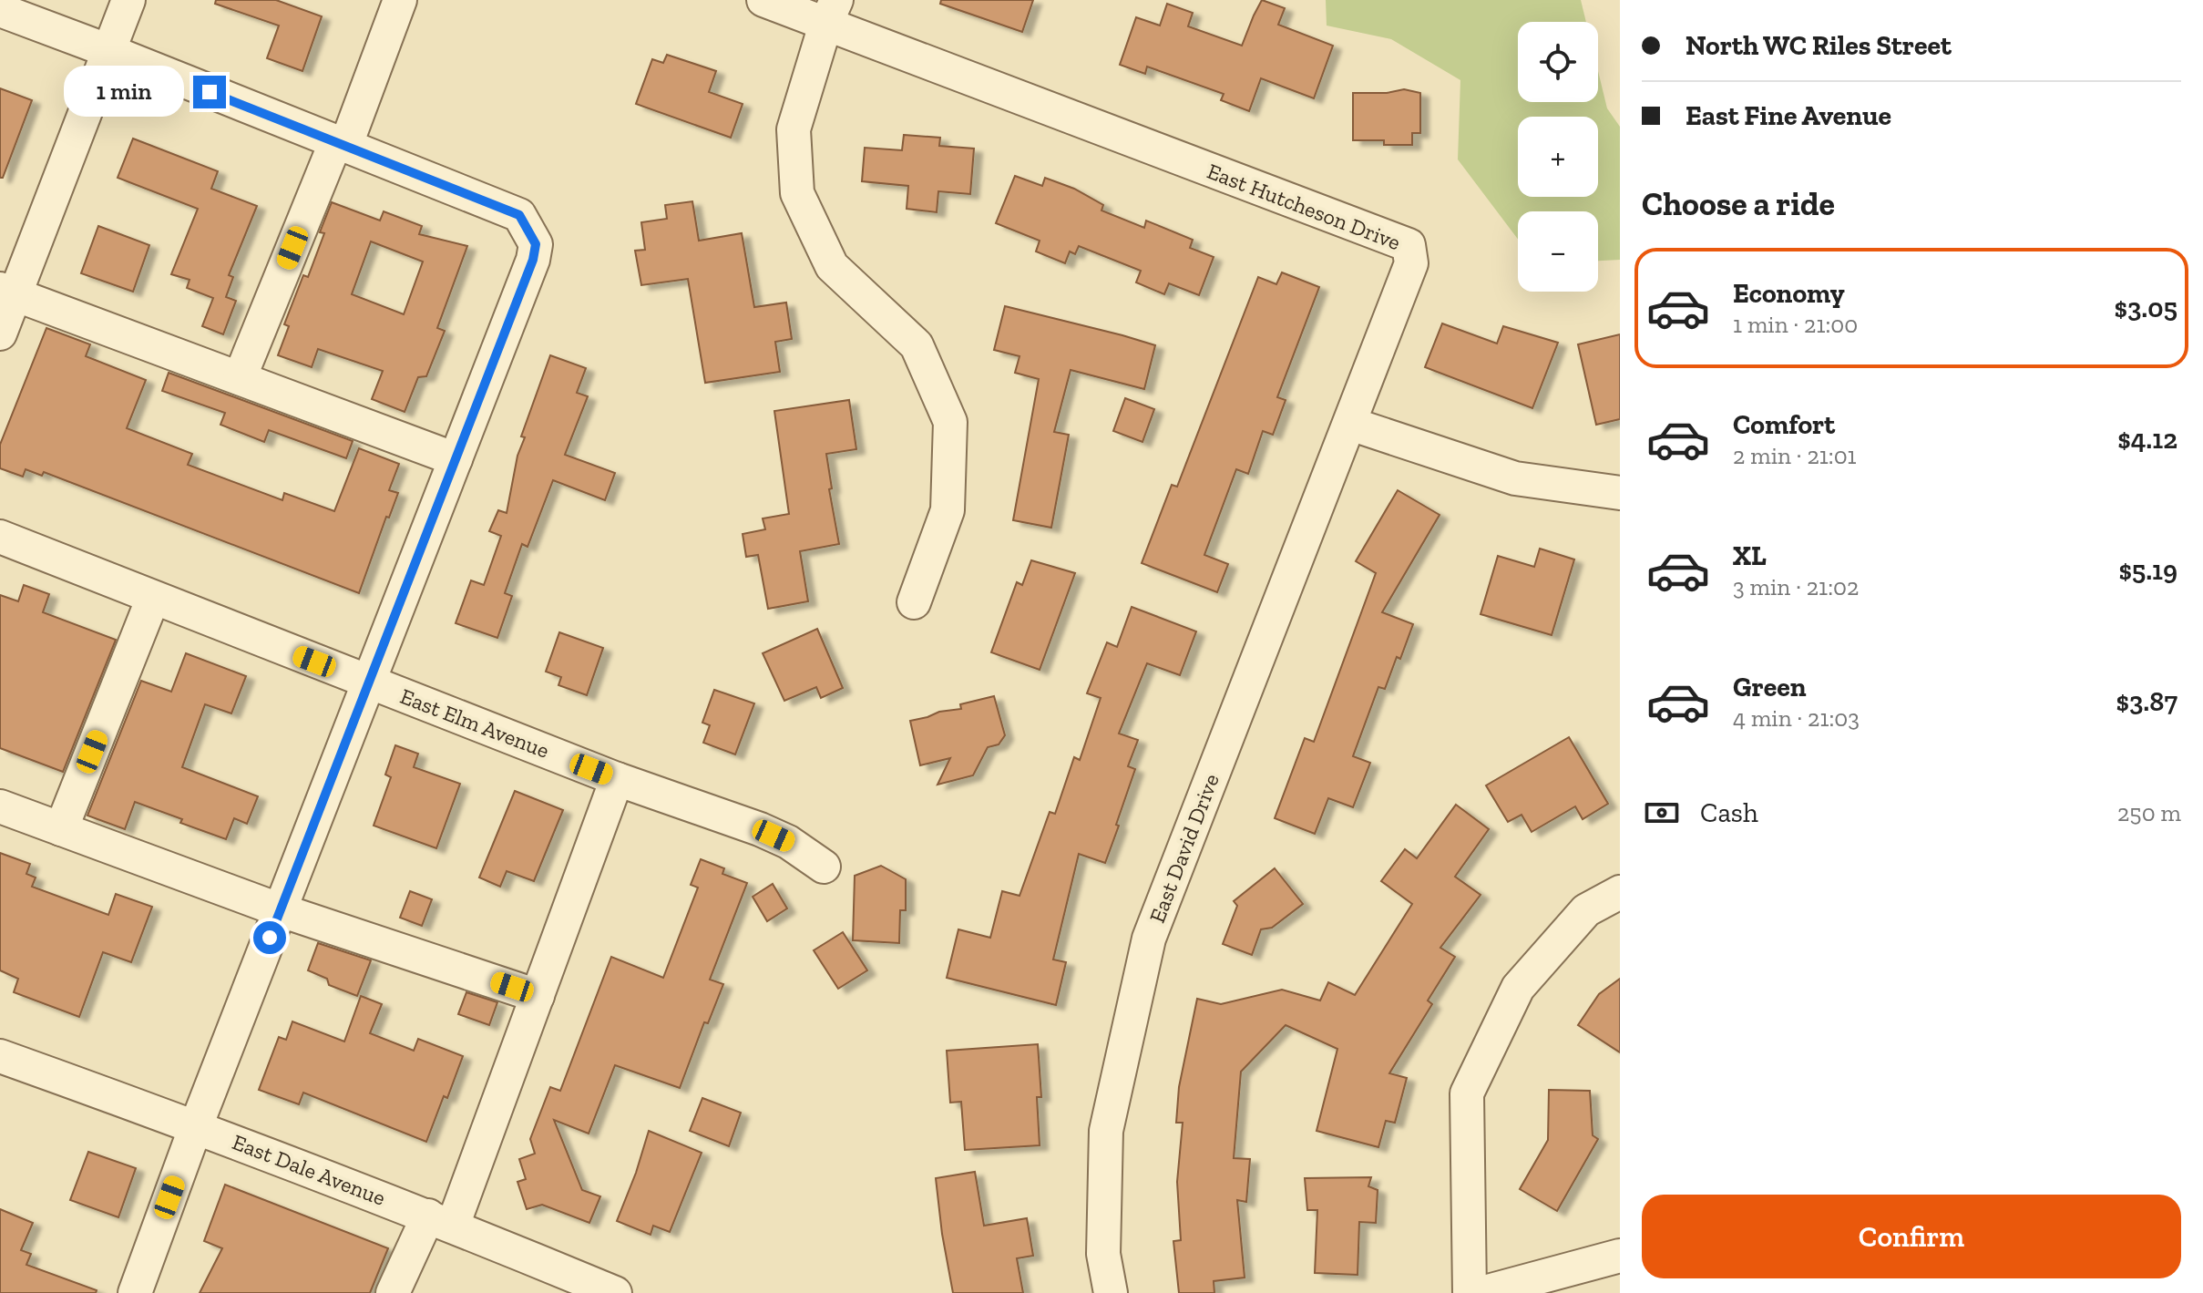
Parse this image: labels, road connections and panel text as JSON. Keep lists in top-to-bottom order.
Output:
{
  "streets": {
    "street": [
      "East Hutcheson Drive",
      "East Elm Avenue",
      "East David Drive",
      "East Dale Avenue"
    ]
  },
  "crossings": [
    ["East Hutcheson Drive", "East David Drive"]
  ],
  "page": {
    "banner": ["North WC Riles Street", "East Fine Avenue"],
    "map_buttons": ["+", "−"],
    "bubble": "1 min",
    "heading": "Choose a ride",
    "list": [
      {
        "name": "Economy",
        "note": "1 min · 21:00",
        "value": "$3.05"
      },
      {
        "name": "Comfort",
        "note": "2 min · 21:01",
        "value": "$4.12"
      },
      {
        "name": "XL",
        "note": "3 min · 21:02",
        "value": "$5.19"
      },
      {
        "name": "Green",
        "note": "4 min · 21:03",
        "value": "$3.87"
      }
    ],
    "pay": ["Cash", "250 m"],
    "buttons": "Confirm"
  }
}
